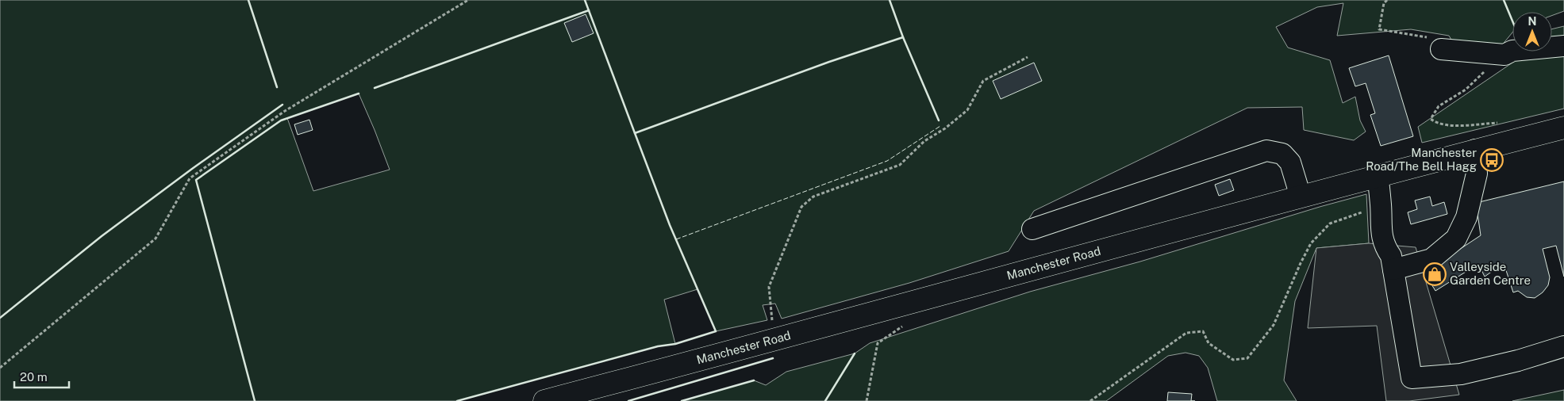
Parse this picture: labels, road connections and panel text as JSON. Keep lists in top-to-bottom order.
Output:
{
  "streets": {
    "main road": ["Manchester Road"]
  },
  "places": {
    "bus stop": ["Manchester Road/The Bell Hagg"],
    "shop": ["Valleyside Garden Centre"]
  },
  "scale_bar": "20 m",
  "north": "top"
}
